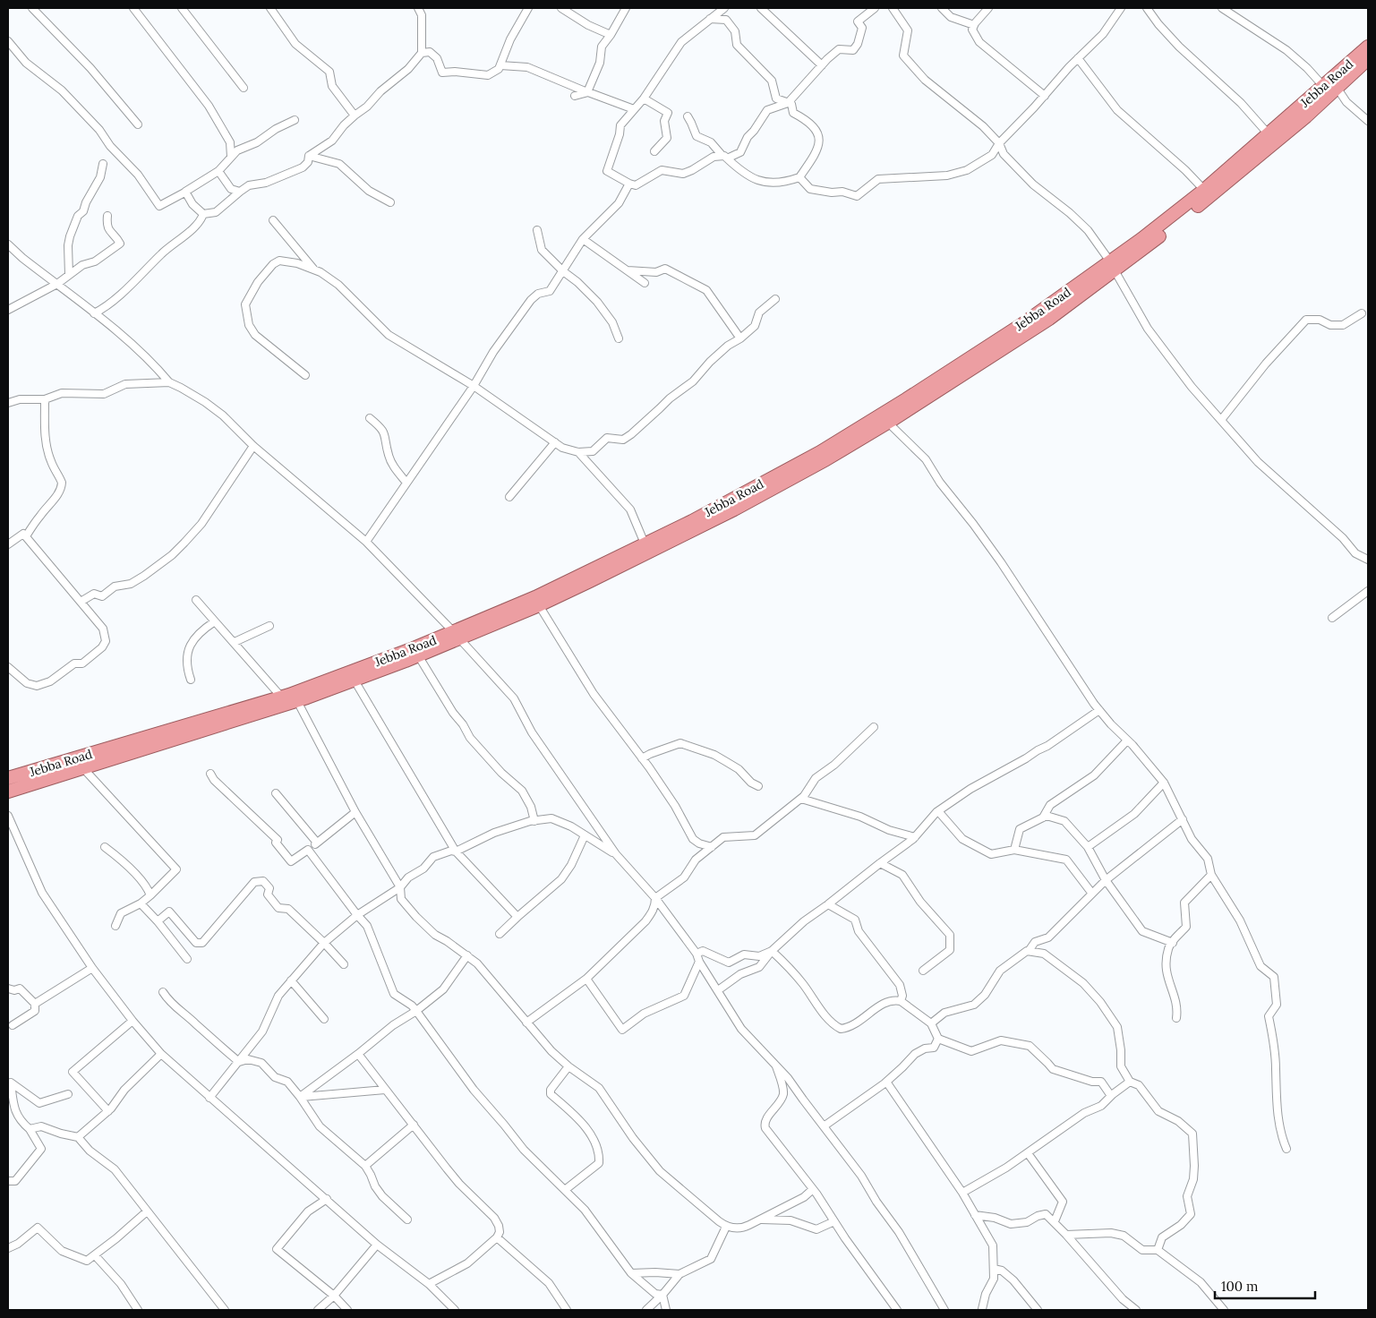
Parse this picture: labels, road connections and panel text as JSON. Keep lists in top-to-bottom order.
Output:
{
  "streets": {
    "highway": ["Jebba Road"]
  },
  "scale_bar": "100 m"
}
